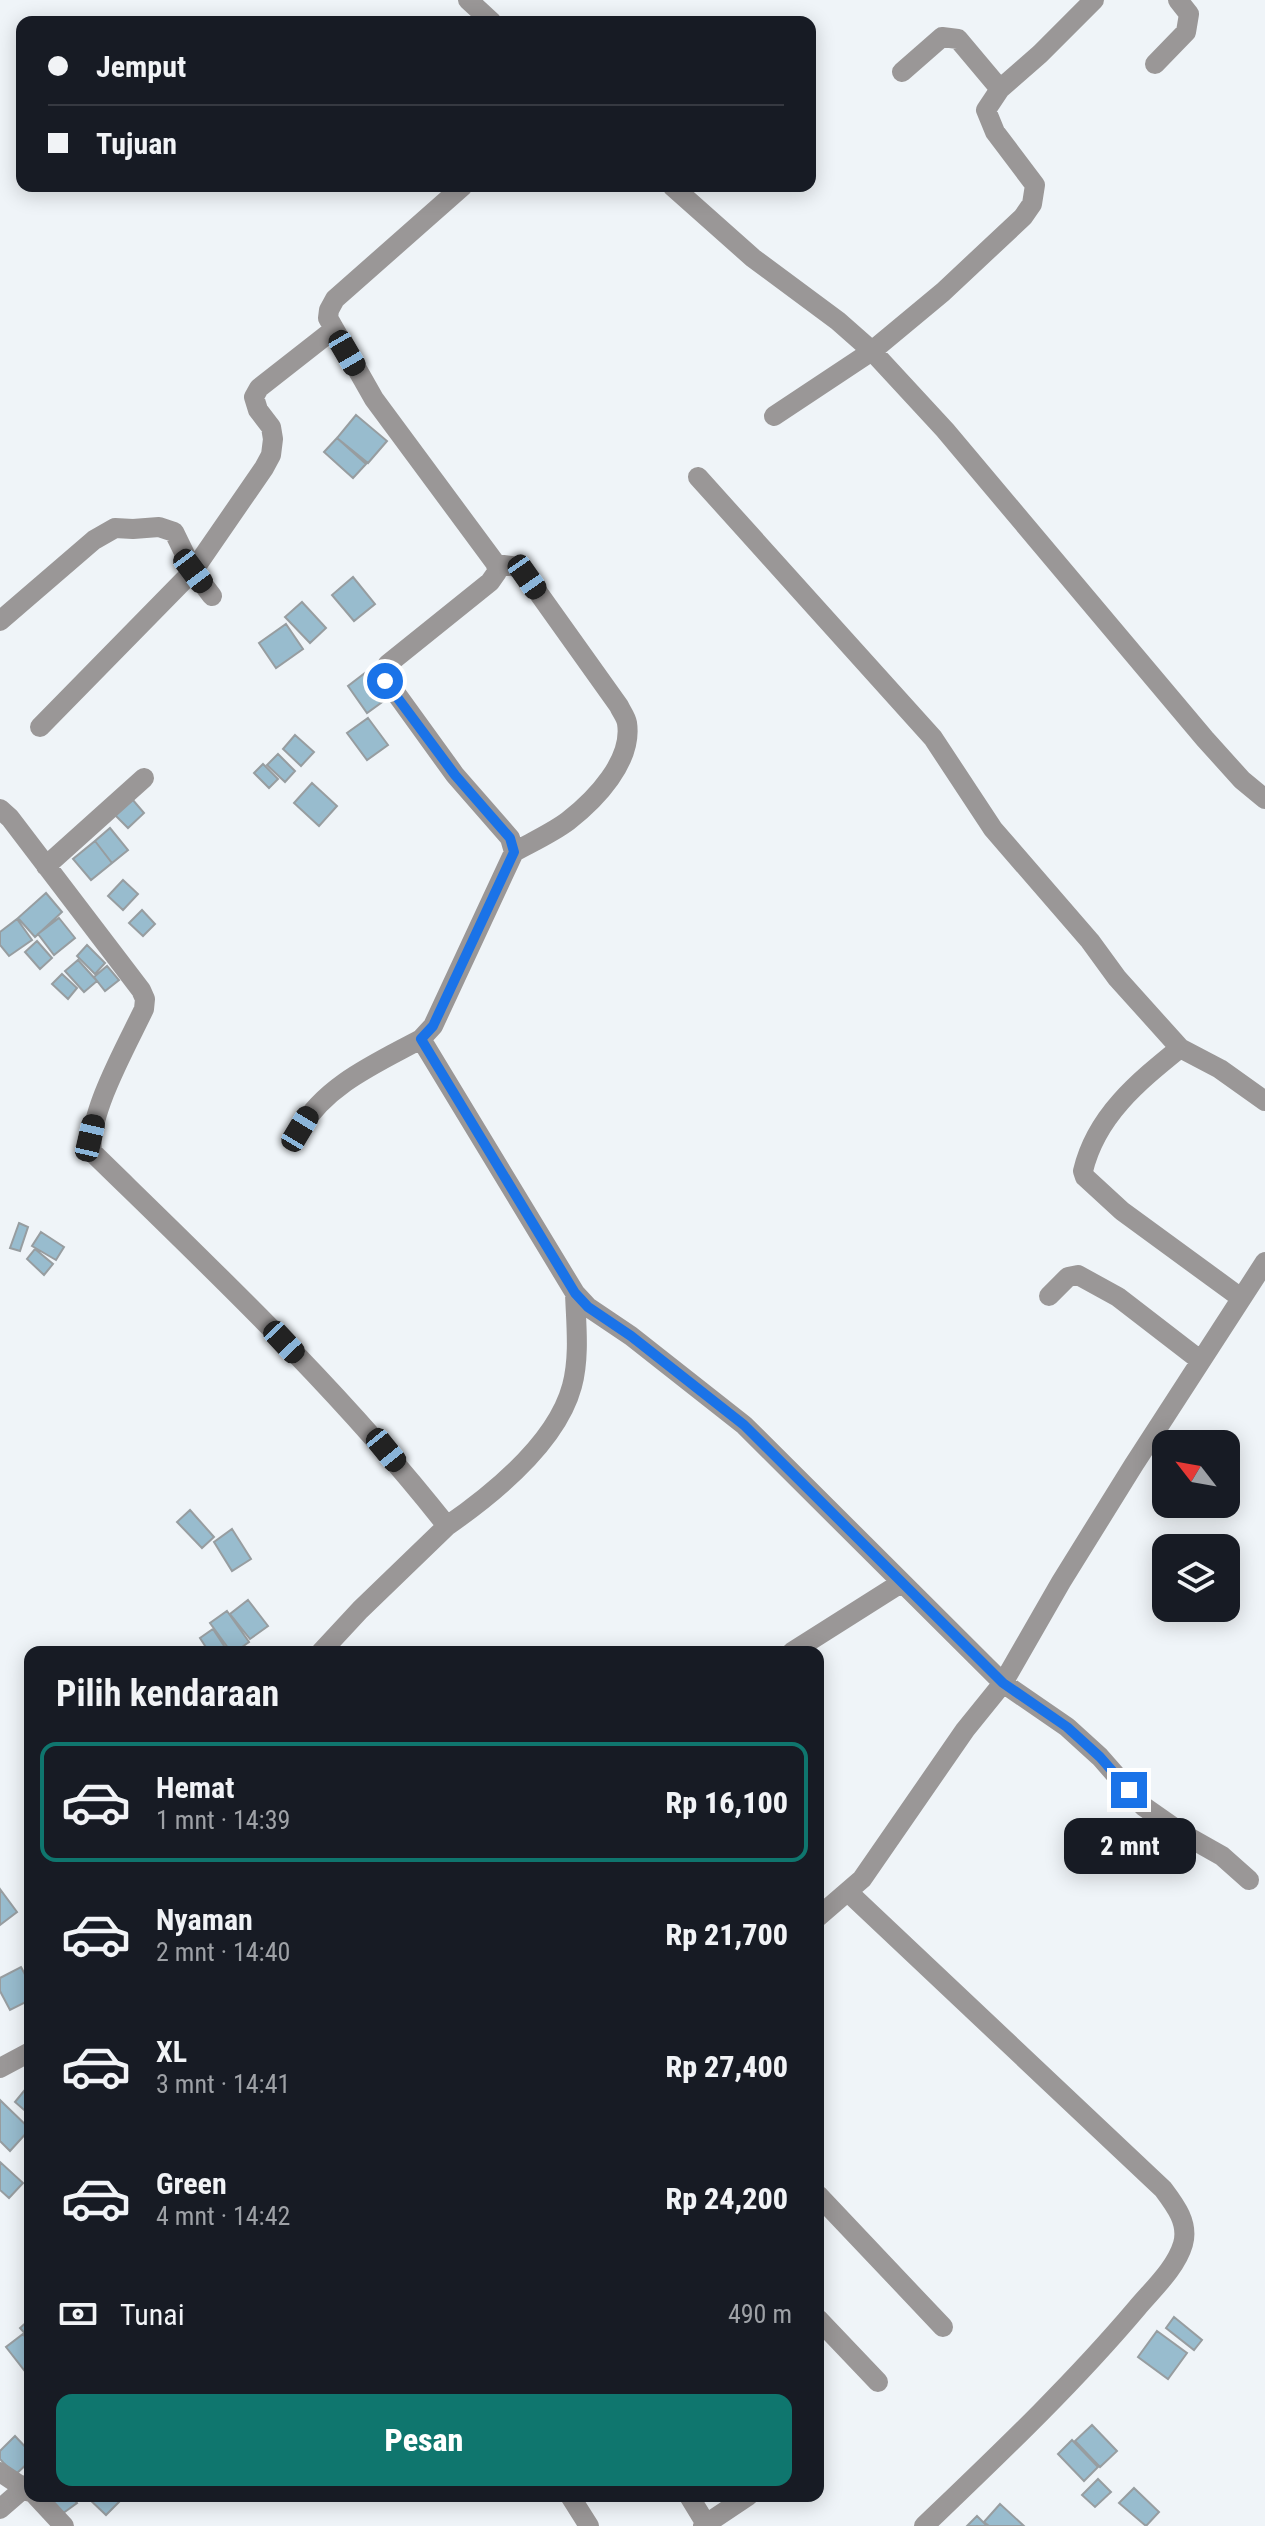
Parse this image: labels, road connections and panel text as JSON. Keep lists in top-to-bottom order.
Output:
{
  "north": "top left",
  "page": {
    "banner": ["Jemput", "Tujuan"],
    "heading": "Pilih kendaraan",
    "list": [
      {
        "name": "Hemat",
        "note": "1 mnt · 14:39",
        "value": "Rp 16,100"
      },
      {
        "name": "Nyaman",
        "note": "2 mnt · 14:40",
        "value": "Rp 21,700"
      },
      {
        "name": "XL",
        "note": "3 mnt · 14:41",
        "value": "Rp 27,400"
      },
      {
        "name": "Green",
        "note": "4 mnt · 14:42",
        "value": "Rp 24,200"
      }
    ],
    "bubble": "2 mnt",
    "pay": ["Tunai", "490 m"],
    "buttons": "Pesan"
  }
}
